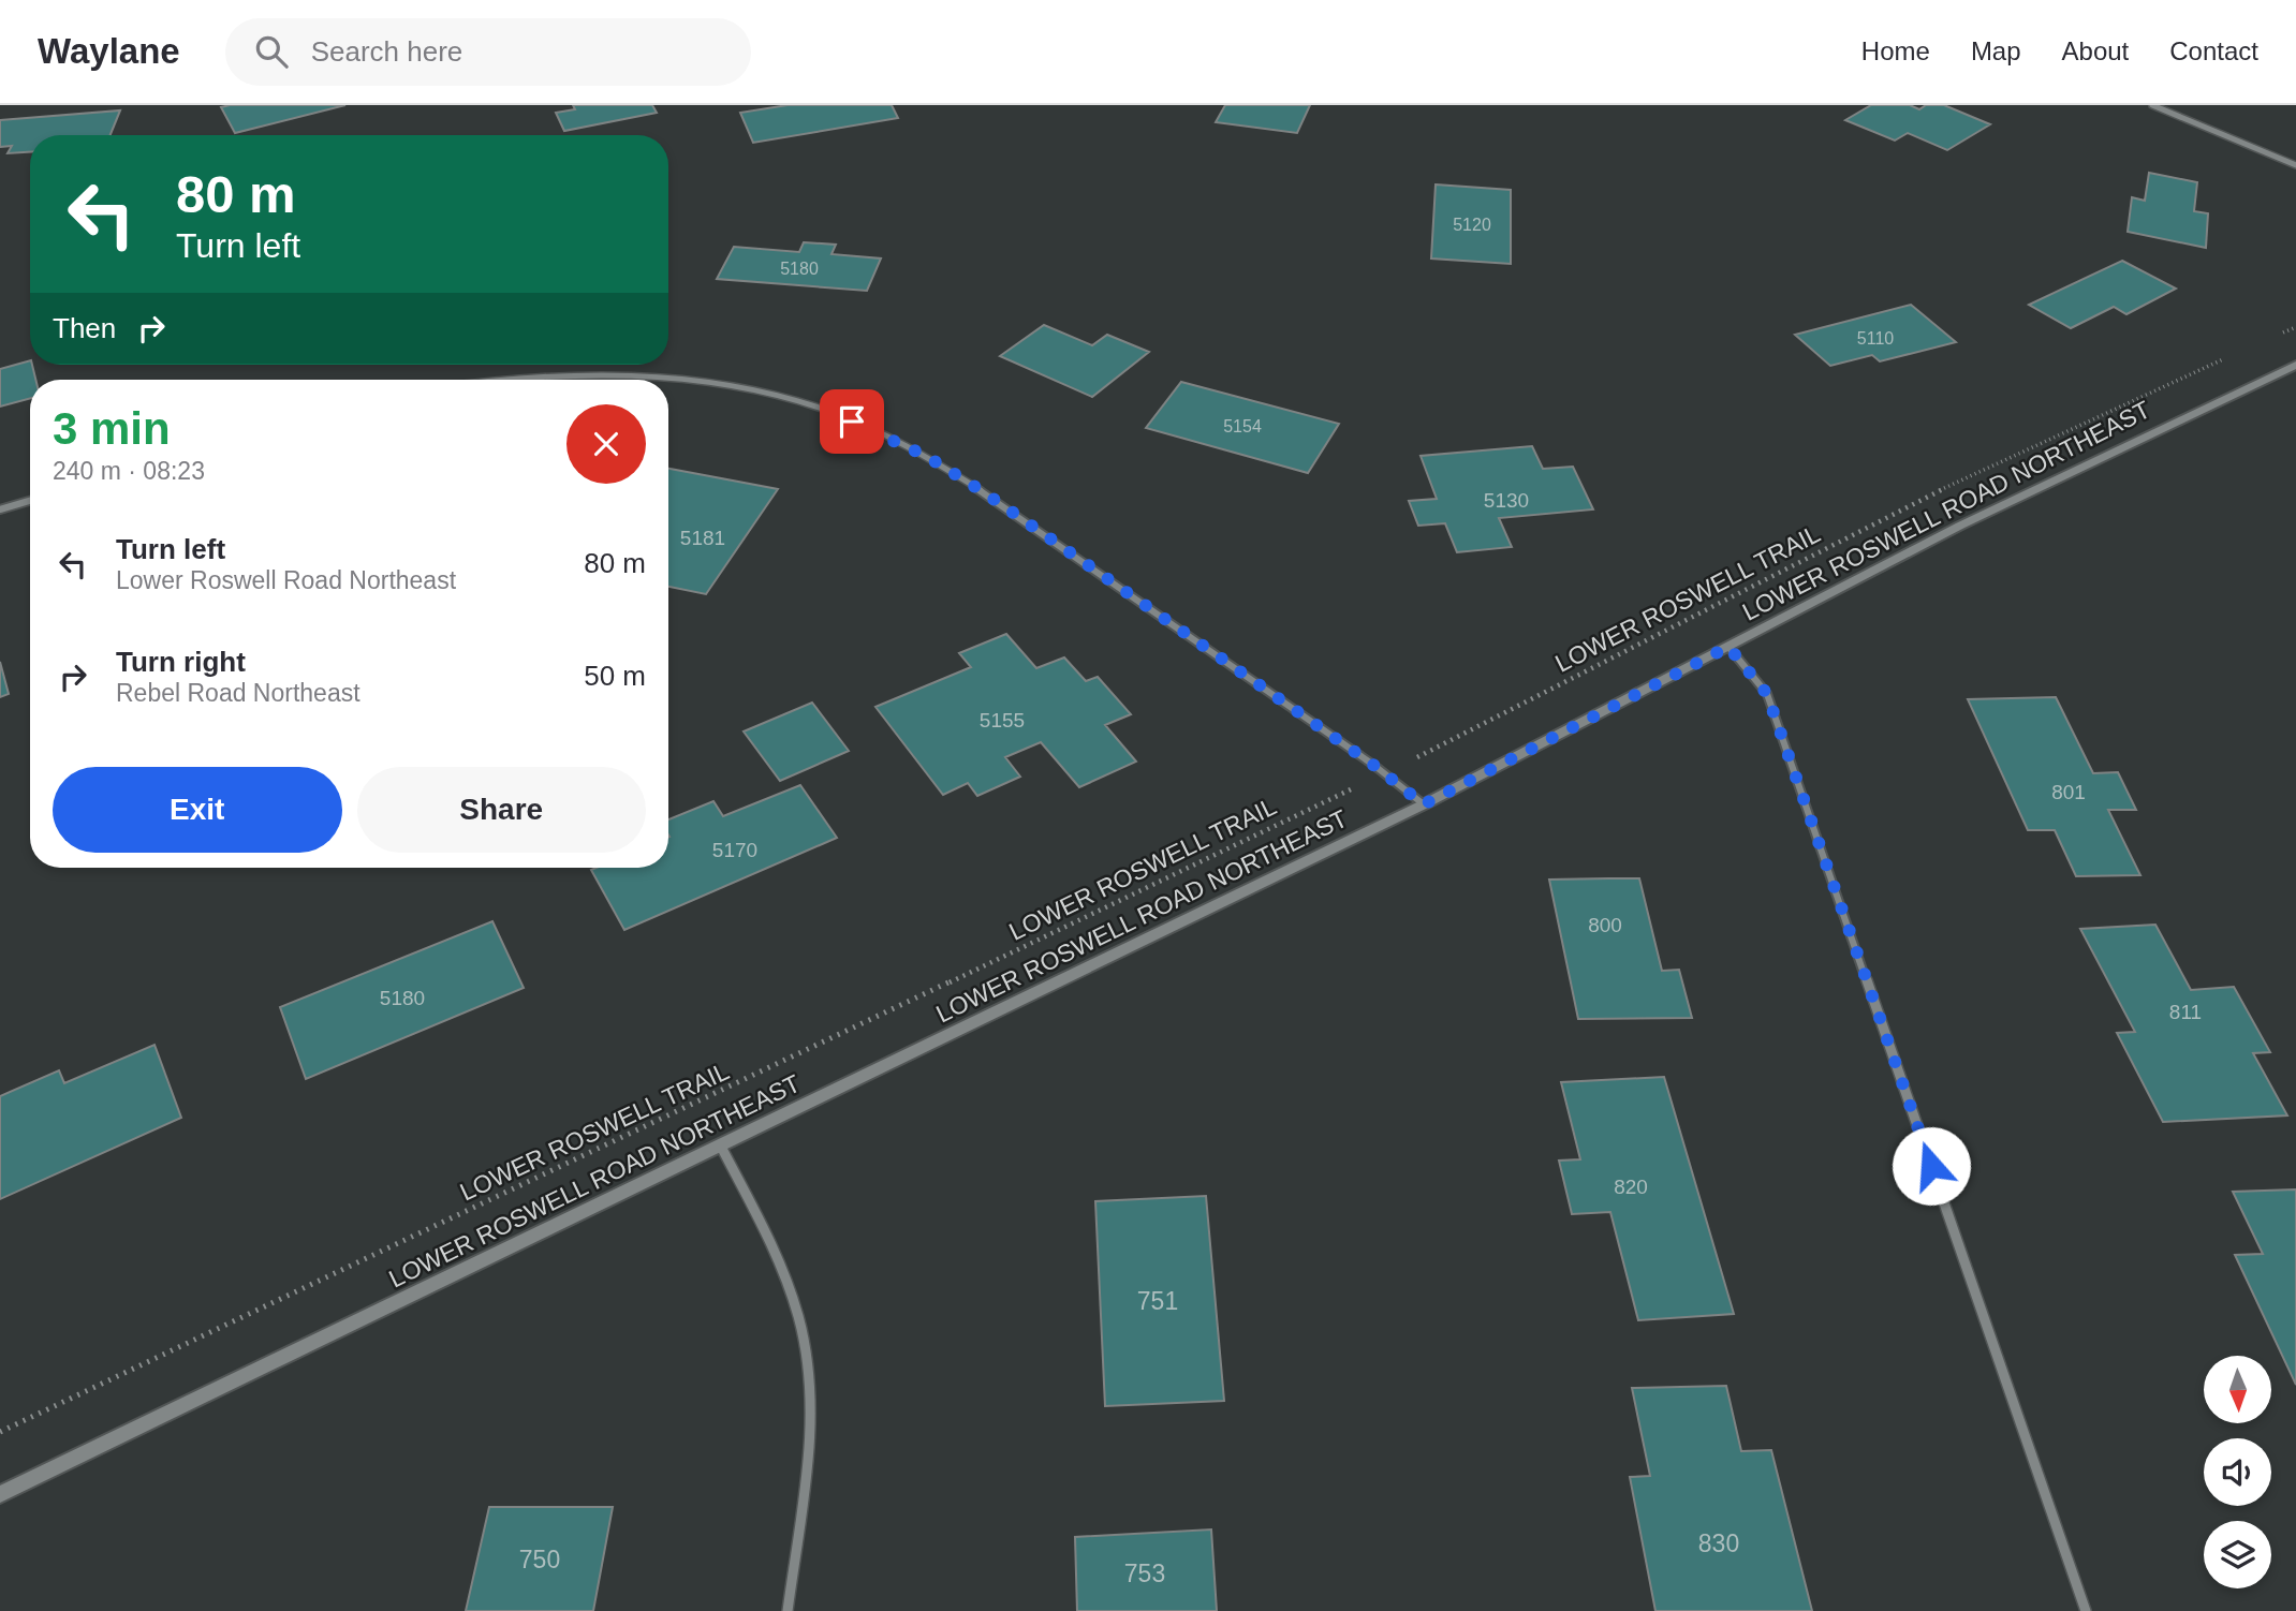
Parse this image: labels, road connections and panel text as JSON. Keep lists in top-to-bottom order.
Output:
{
  "streets": {
    "street": ["LOWER ROSWELL ROAD NORTHEAST"],
    "path": ["LOWER ROSWELL TRAIL"]
  },
  "house_numbers": [
    "5120",
    "5180",
    "5110",
    "5154",
    "5130",
    "5181",
    "5155",
    "801",
    "5170",
    "800",
    "5180",
    "811",
    "820",
    "751",
    "830",
    "750",
    "753"
  ],
  "north": "bottom",
  "page": {
    "header": "Waylane",
    "search": "Search here",
    "nav": [
      "Home",
      "Map",
      "About",
      "Contact"
    ],
    "turn": ["80 m", "Turn left"],
    "then": "Then",
    "heading": ["3 min", "240 m · 08:23"],
    "list": [
      {
        "name": "Turn left",
        "note": "Lower Roswell Road Northeast",
        "value": "80 m"
      },
      {
        "name": "Turn right",
        "note": "Rebel Road Northeast",
        "value": "50 m"
      }
    ],
    "buttons": ["Exit", "Share"]
  }
}
